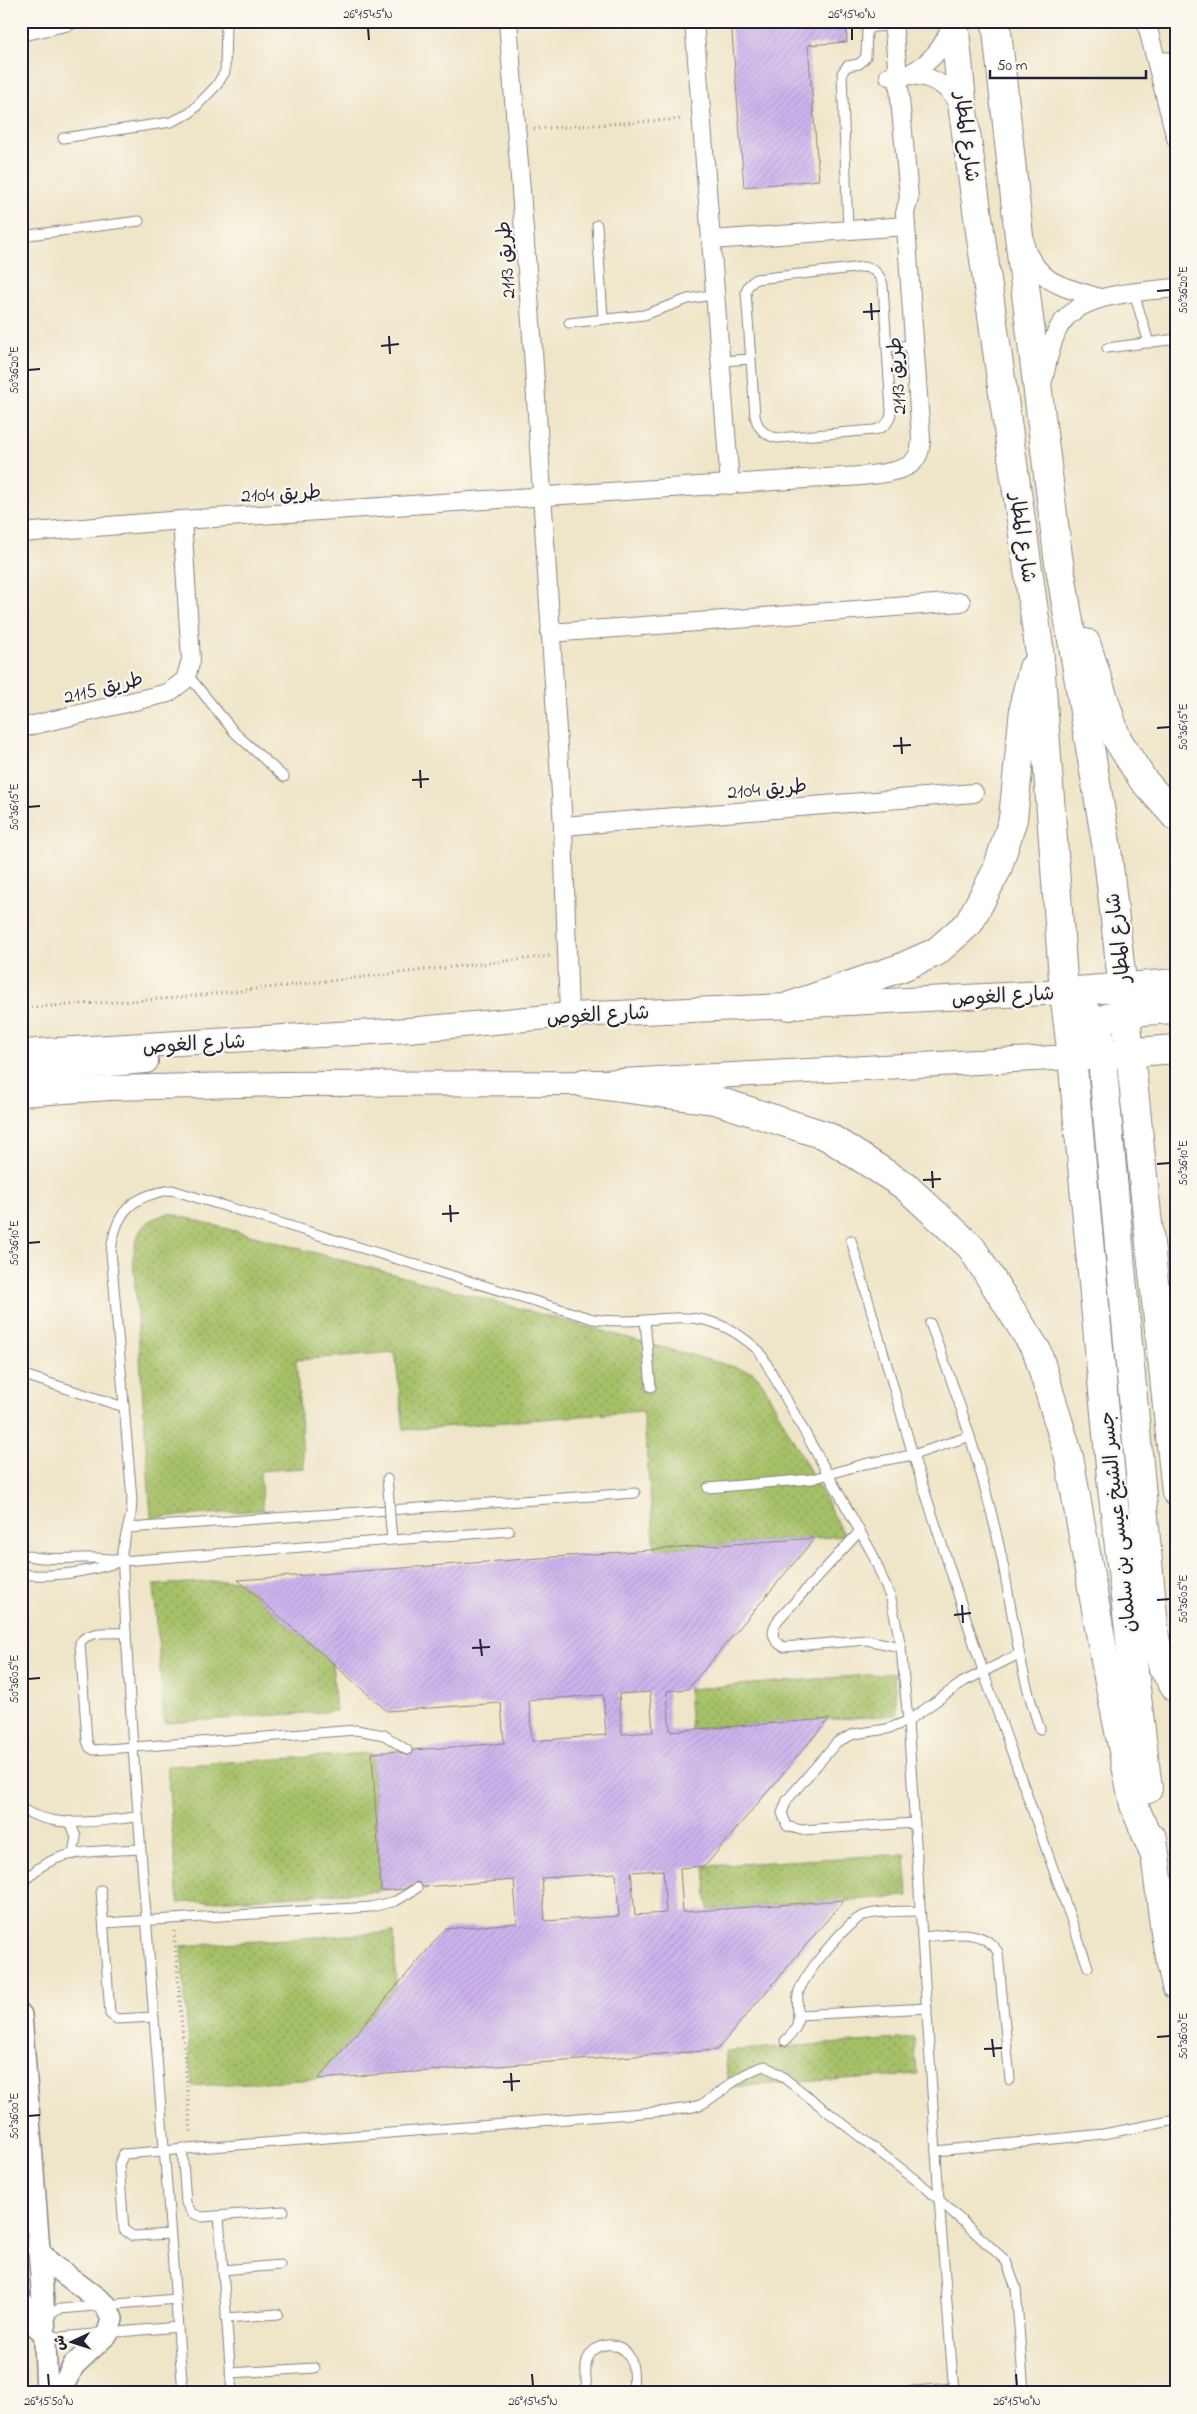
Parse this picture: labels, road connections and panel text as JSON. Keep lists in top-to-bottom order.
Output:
{
  "streets": {
    "main road": ["شارع المطار", "شارع الغوص", "جسر الشيخ عيسى بن سلمان"],
    "street": ["طريق 2113", "طريق 2104", "طريق 2115"]
  },
  "crossings": [
    ["شارع المطار", "شارع الغوص"],
    ["شارع المطار", "جسر الشيخ عيسى بن سلمان"],
    ["طريق 2113", "طريق 2104"],
    ["شارع الغوص", "جسر الشيخ عيسى بن سلمان"]
  ],
  "scale_bar": "50 m",
  "north": "left",
  "coordinates": [
    "26°15'45\"N",
    "26°15'40\"N",
    "50°36'20\"E",
    "50°36'15\"E",
    "50°36'10\"E",
    "50°36'05\"E",
    "50°36'00\"E",
    "26°15'50\"N"
  ]
}
